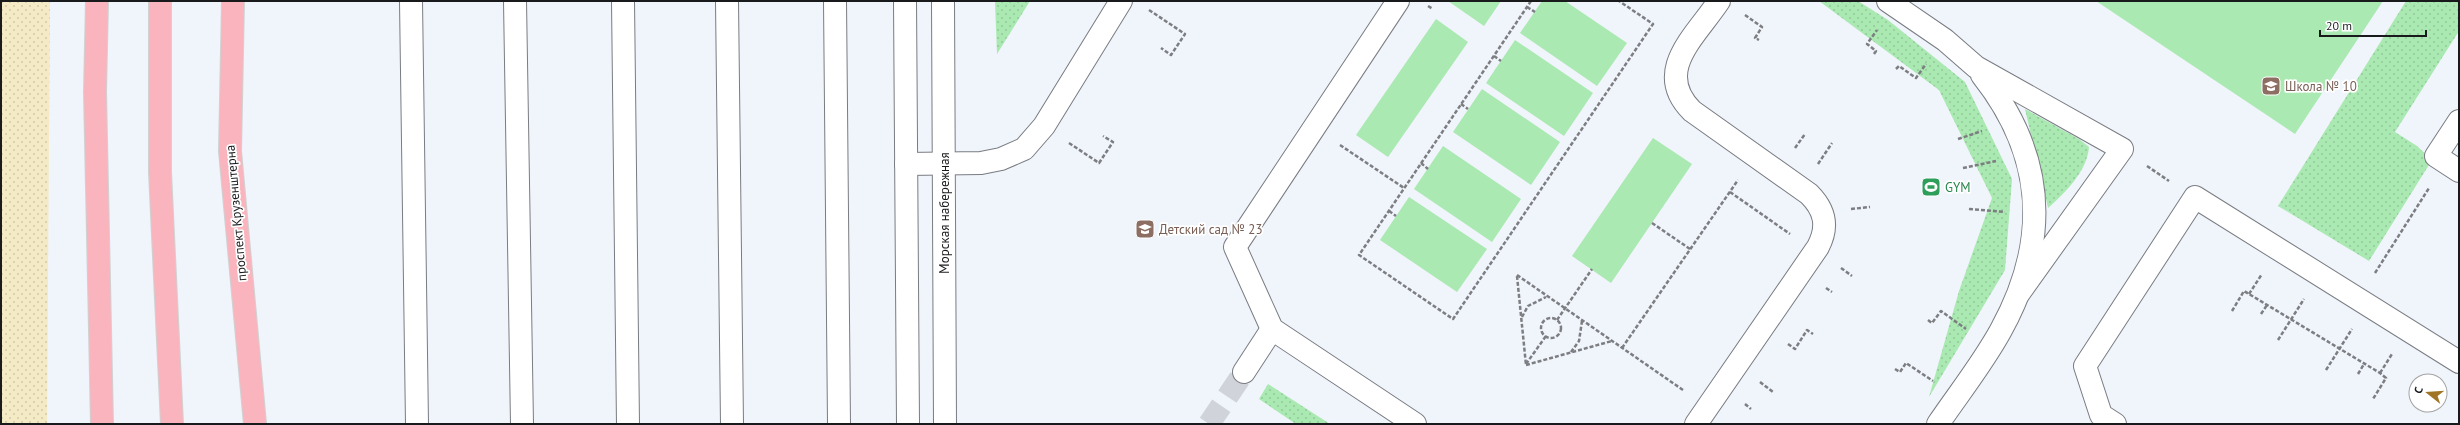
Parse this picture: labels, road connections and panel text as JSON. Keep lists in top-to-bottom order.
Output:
{
  "streets": {
    "main road": ["проспект Крузенштерна"],
    "street": ["Морская набережная"]
  },
  "places": {
    "school or university": ["Школа № 10", "Детский сад № 23"],
    "sports": ["GYM"]
  },
  "scale_bar": "20 m",
  "north": "left"
}
